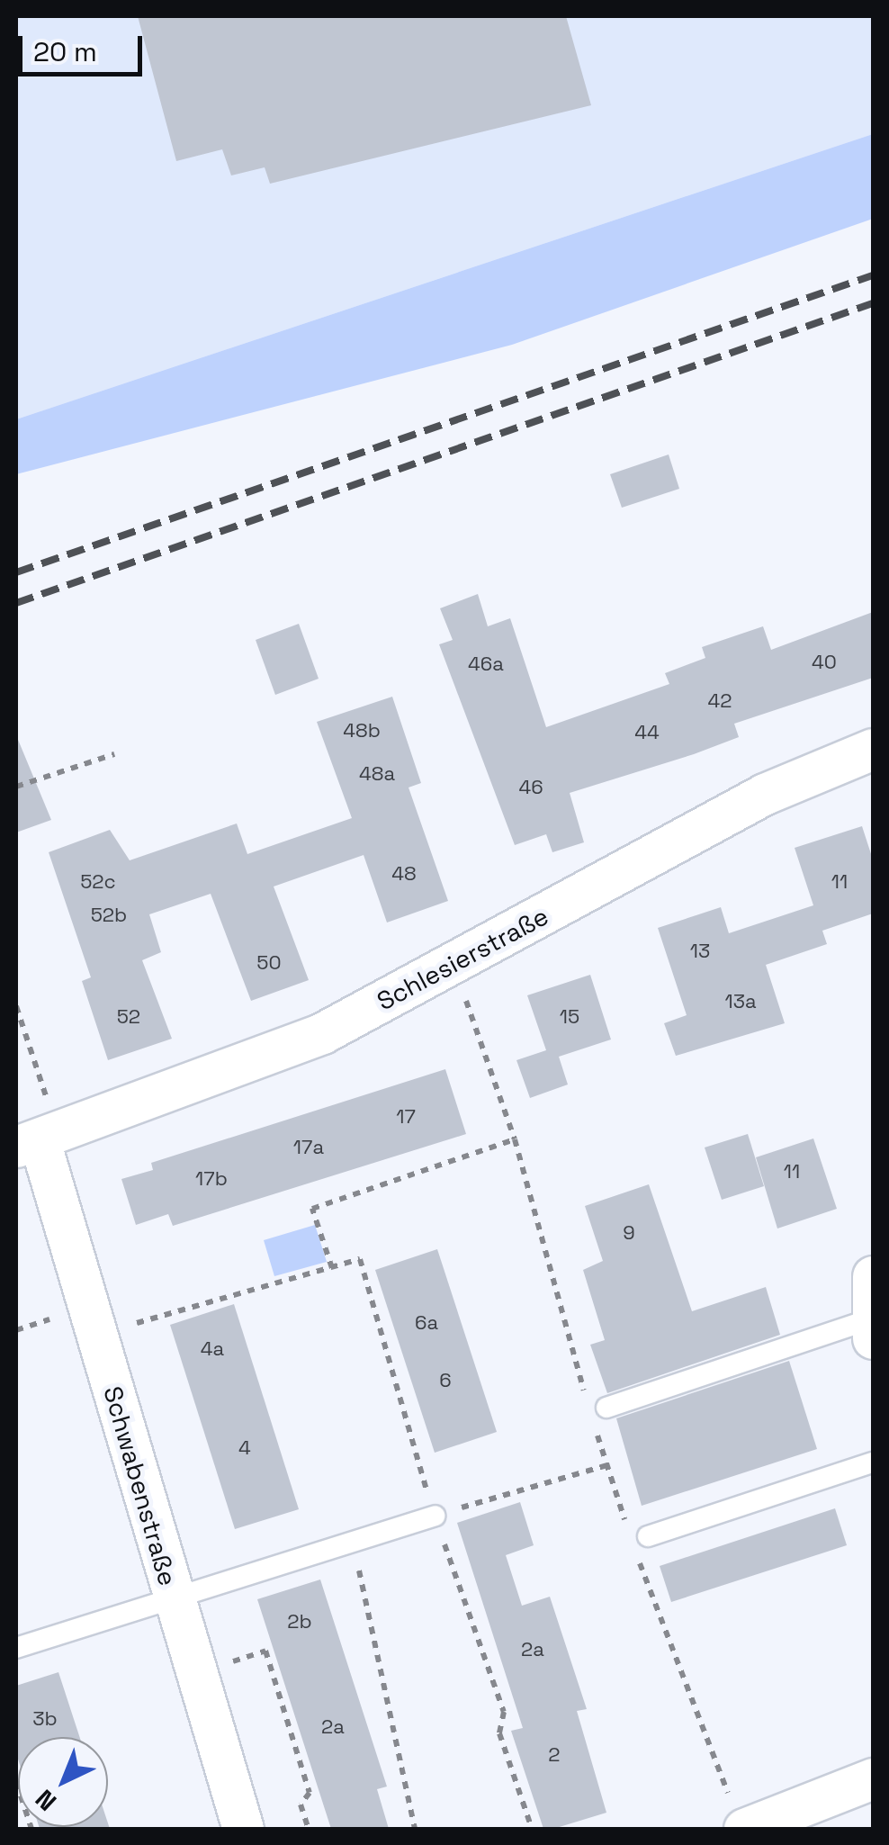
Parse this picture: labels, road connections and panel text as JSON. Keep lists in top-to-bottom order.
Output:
{
  "streets": {
    "street": ["Schlesierstraße", "Schwabenstraße"]
  },
  "crossings": [
    ["Schlesierstraße", "Schwabenstraße"]
  ],
  "house_numbers": [
    "40",
    "46a",
    "42",
    "48b",
    "44",
    "48a",
    "46",
    "48",
    "52c",
    "11",
    "52b",
    "13",
    "50",
    "13a",
    "52",
    "15",
    "17",
    "17a",
    "11",
    "17b",
    "9",
    "6a",
    "4a",
    "6",
    "4",
    "2b",
    "2a",
    "3b",
    "2a",
    "2"
  ],
  "scale_bar": "20 m",
  "north": "bottom left"
}
